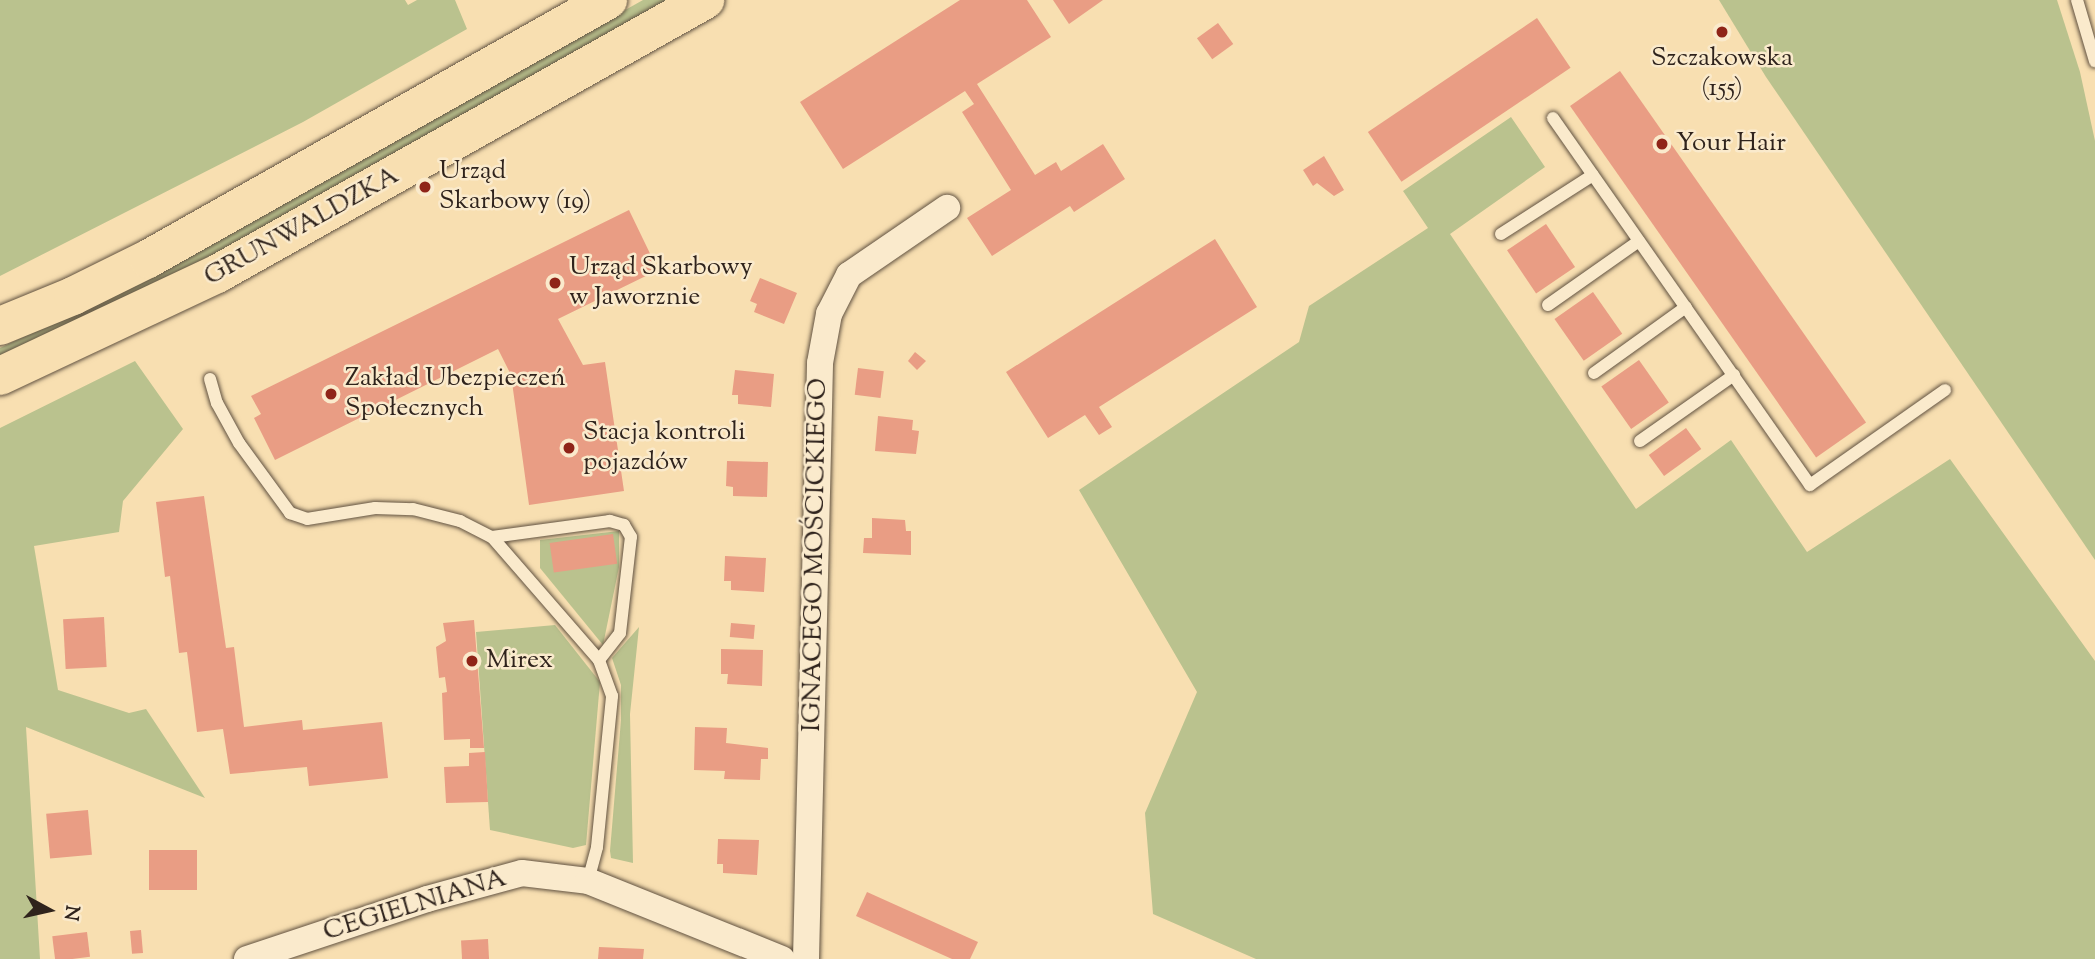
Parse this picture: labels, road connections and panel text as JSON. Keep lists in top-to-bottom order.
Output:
{
  "streets": {
    "main road": ["GRUNWALDZKA"],
    "street": ["IGNACEGO MOŚCICKIEGO", "CEGIELNIANA"]
  },
  "places": [
    "Szczakowska (155)",
    "Your Hair",
    "Urząd Skarbowy (19)",
    "Urząd Skarbowy w Jaworznie",
    "Zakład Ubezpieczeń Społecznych",
    "Stacja kontroli pojazdów",
    "Mirex"
  ],
  "north": "right"
}
